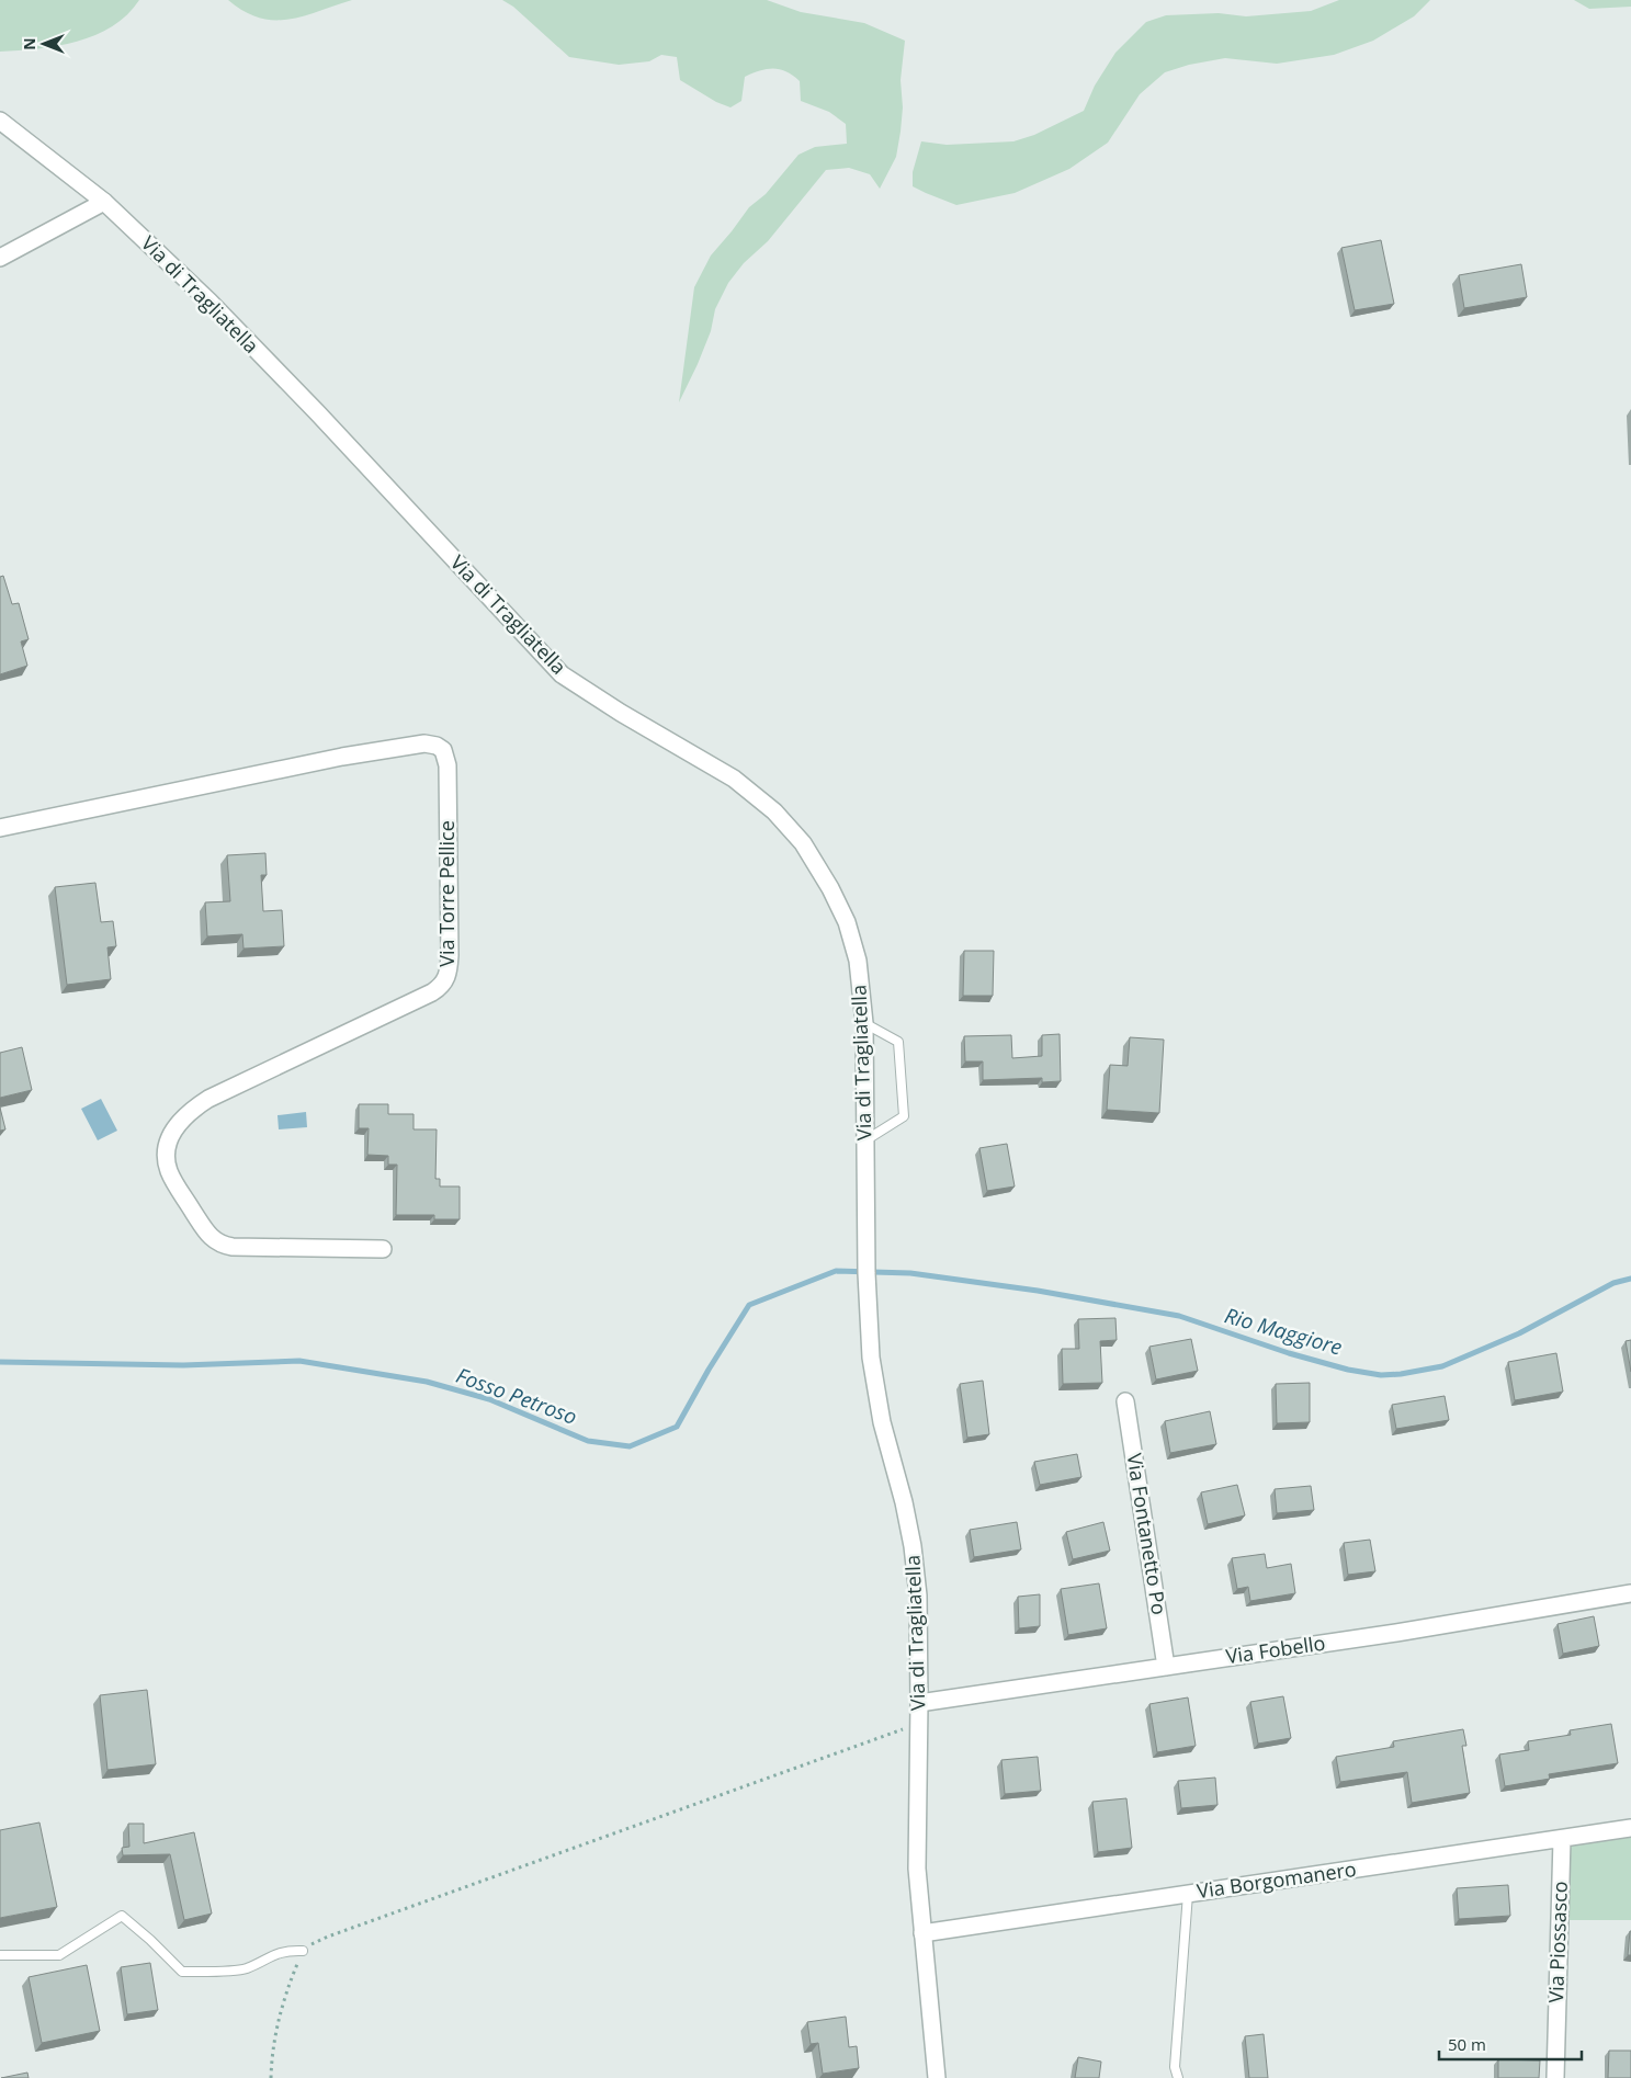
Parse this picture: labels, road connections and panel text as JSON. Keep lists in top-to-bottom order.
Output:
{
  "streets": {
    "street": [
      "Via di Tragliatella",
      "Via Torre Pellice",
      "Via Fontanetto Po",
      "Via Fobello",
      "Via Borgomanero",
      "Via Piossasco"
    ]
  },
  "crossings": [
    ["Via di Tragliatella", "Via Fobello"],
    ["Via di Tragliatella", "Via Borgomanero"],
    ["Via Fontanetto Po", "Via Fobello"],
    ["Via Borgomanero", "Via Piossasco"]
  ],
  "water": ["Rio Maggiore", "Fosso Petroso"],
  "scale_bar": "50 m",
  "north": "left"
}
